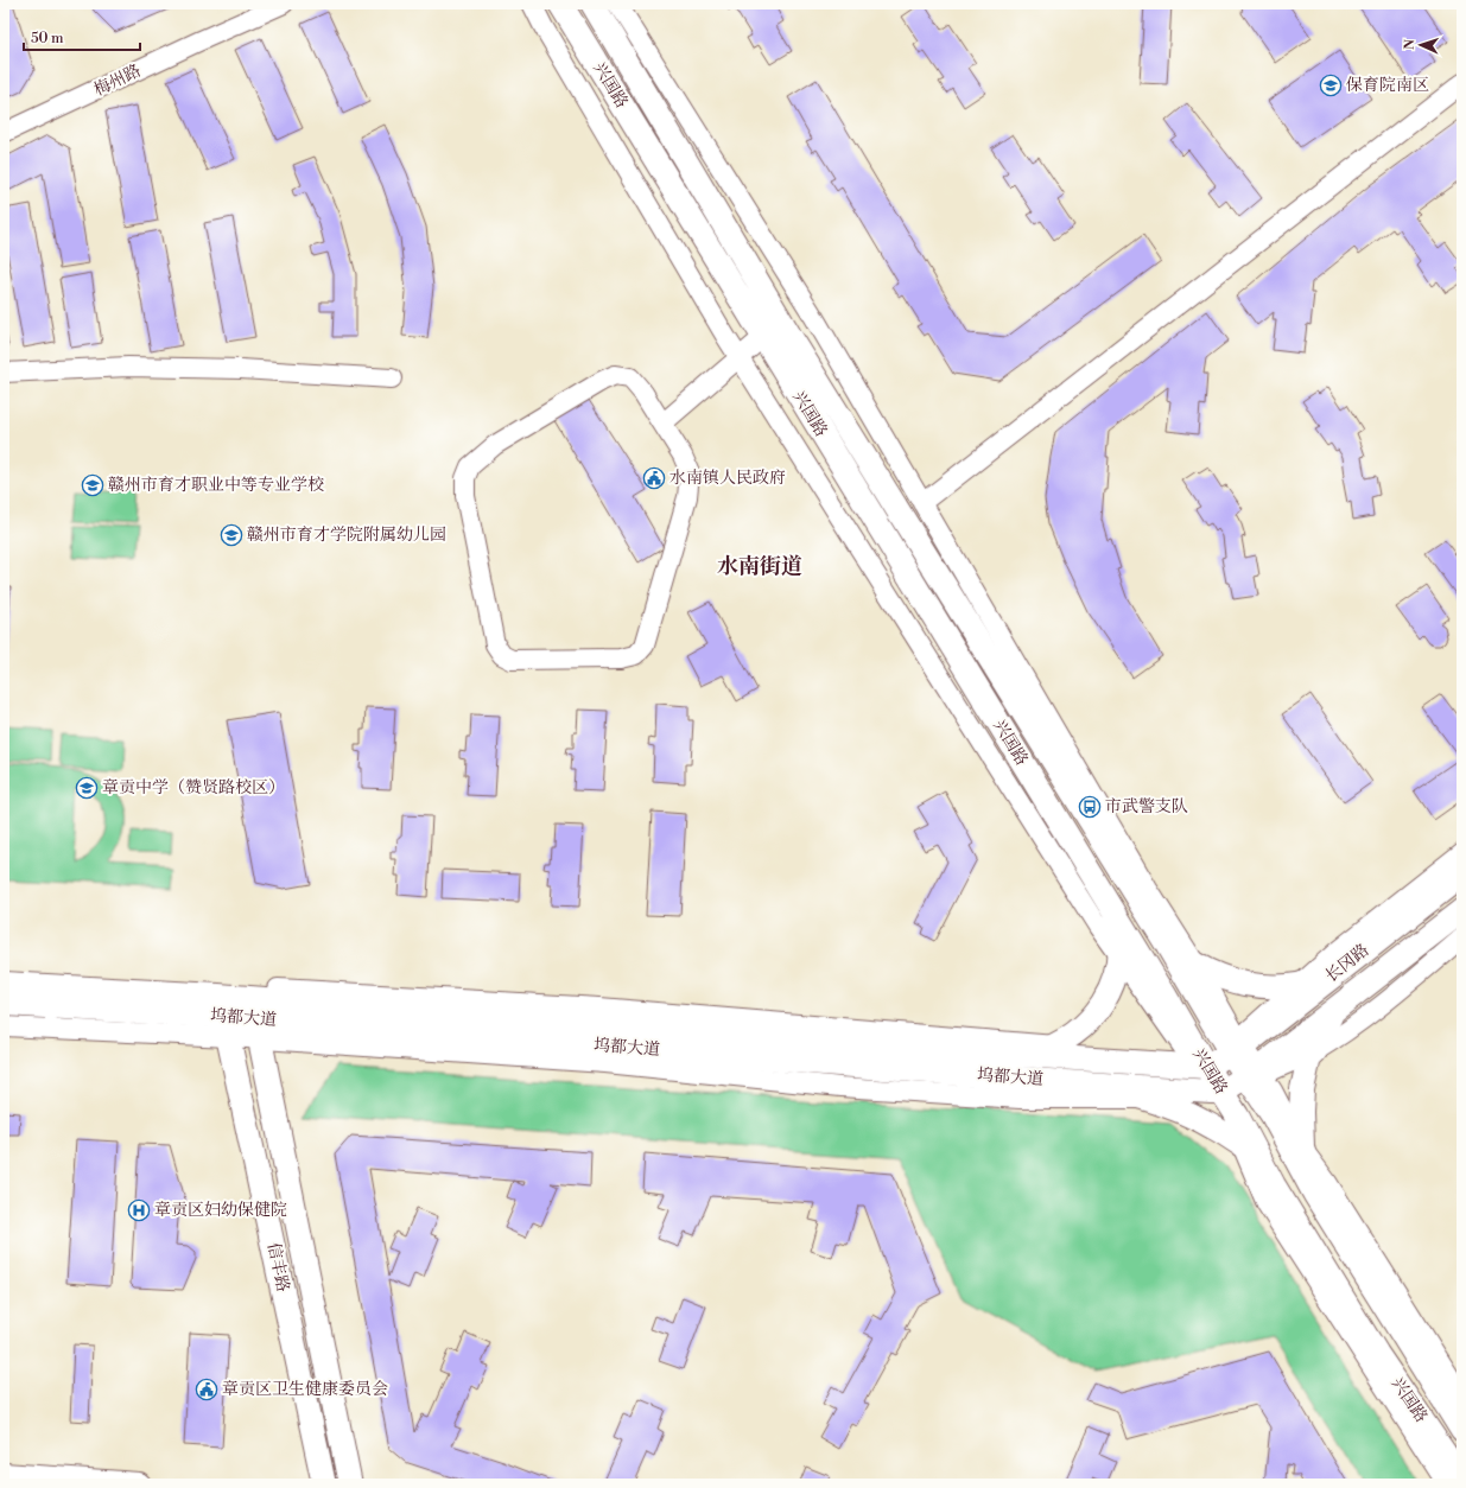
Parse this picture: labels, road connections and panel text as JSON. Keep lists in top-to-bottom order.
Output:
{
  "streets": {
    "main road": [
      "兴国路",
      "长冈路",
      "坞都大道",
      "信丰路"
    ],
    "street": ["梅州路"]
  },
  "crossings": [
    ["兴国路", "长冈路"],
    ["兴国路", "坞都大道"],
    ["坞都大道", "信丰路"]
  ],
  "districts": ["水南街道"],
  "places": {
    "school or university": [
      "保育院南区",
      "赣州市育才职业中等专业学校",
      "赣州市育才学院附属幼儿园",
      "章贡中学（赞贤路校区）"
    ],
    "public building": ["水南镇人民政府", "章贡区卫生健康委员会"],
    "bus stop": ["市武警支队"],
    "hospital": ["章贡区妇幼保健院"]
  },
  "scale_bar": "50 m",
  "north": "left"
}
